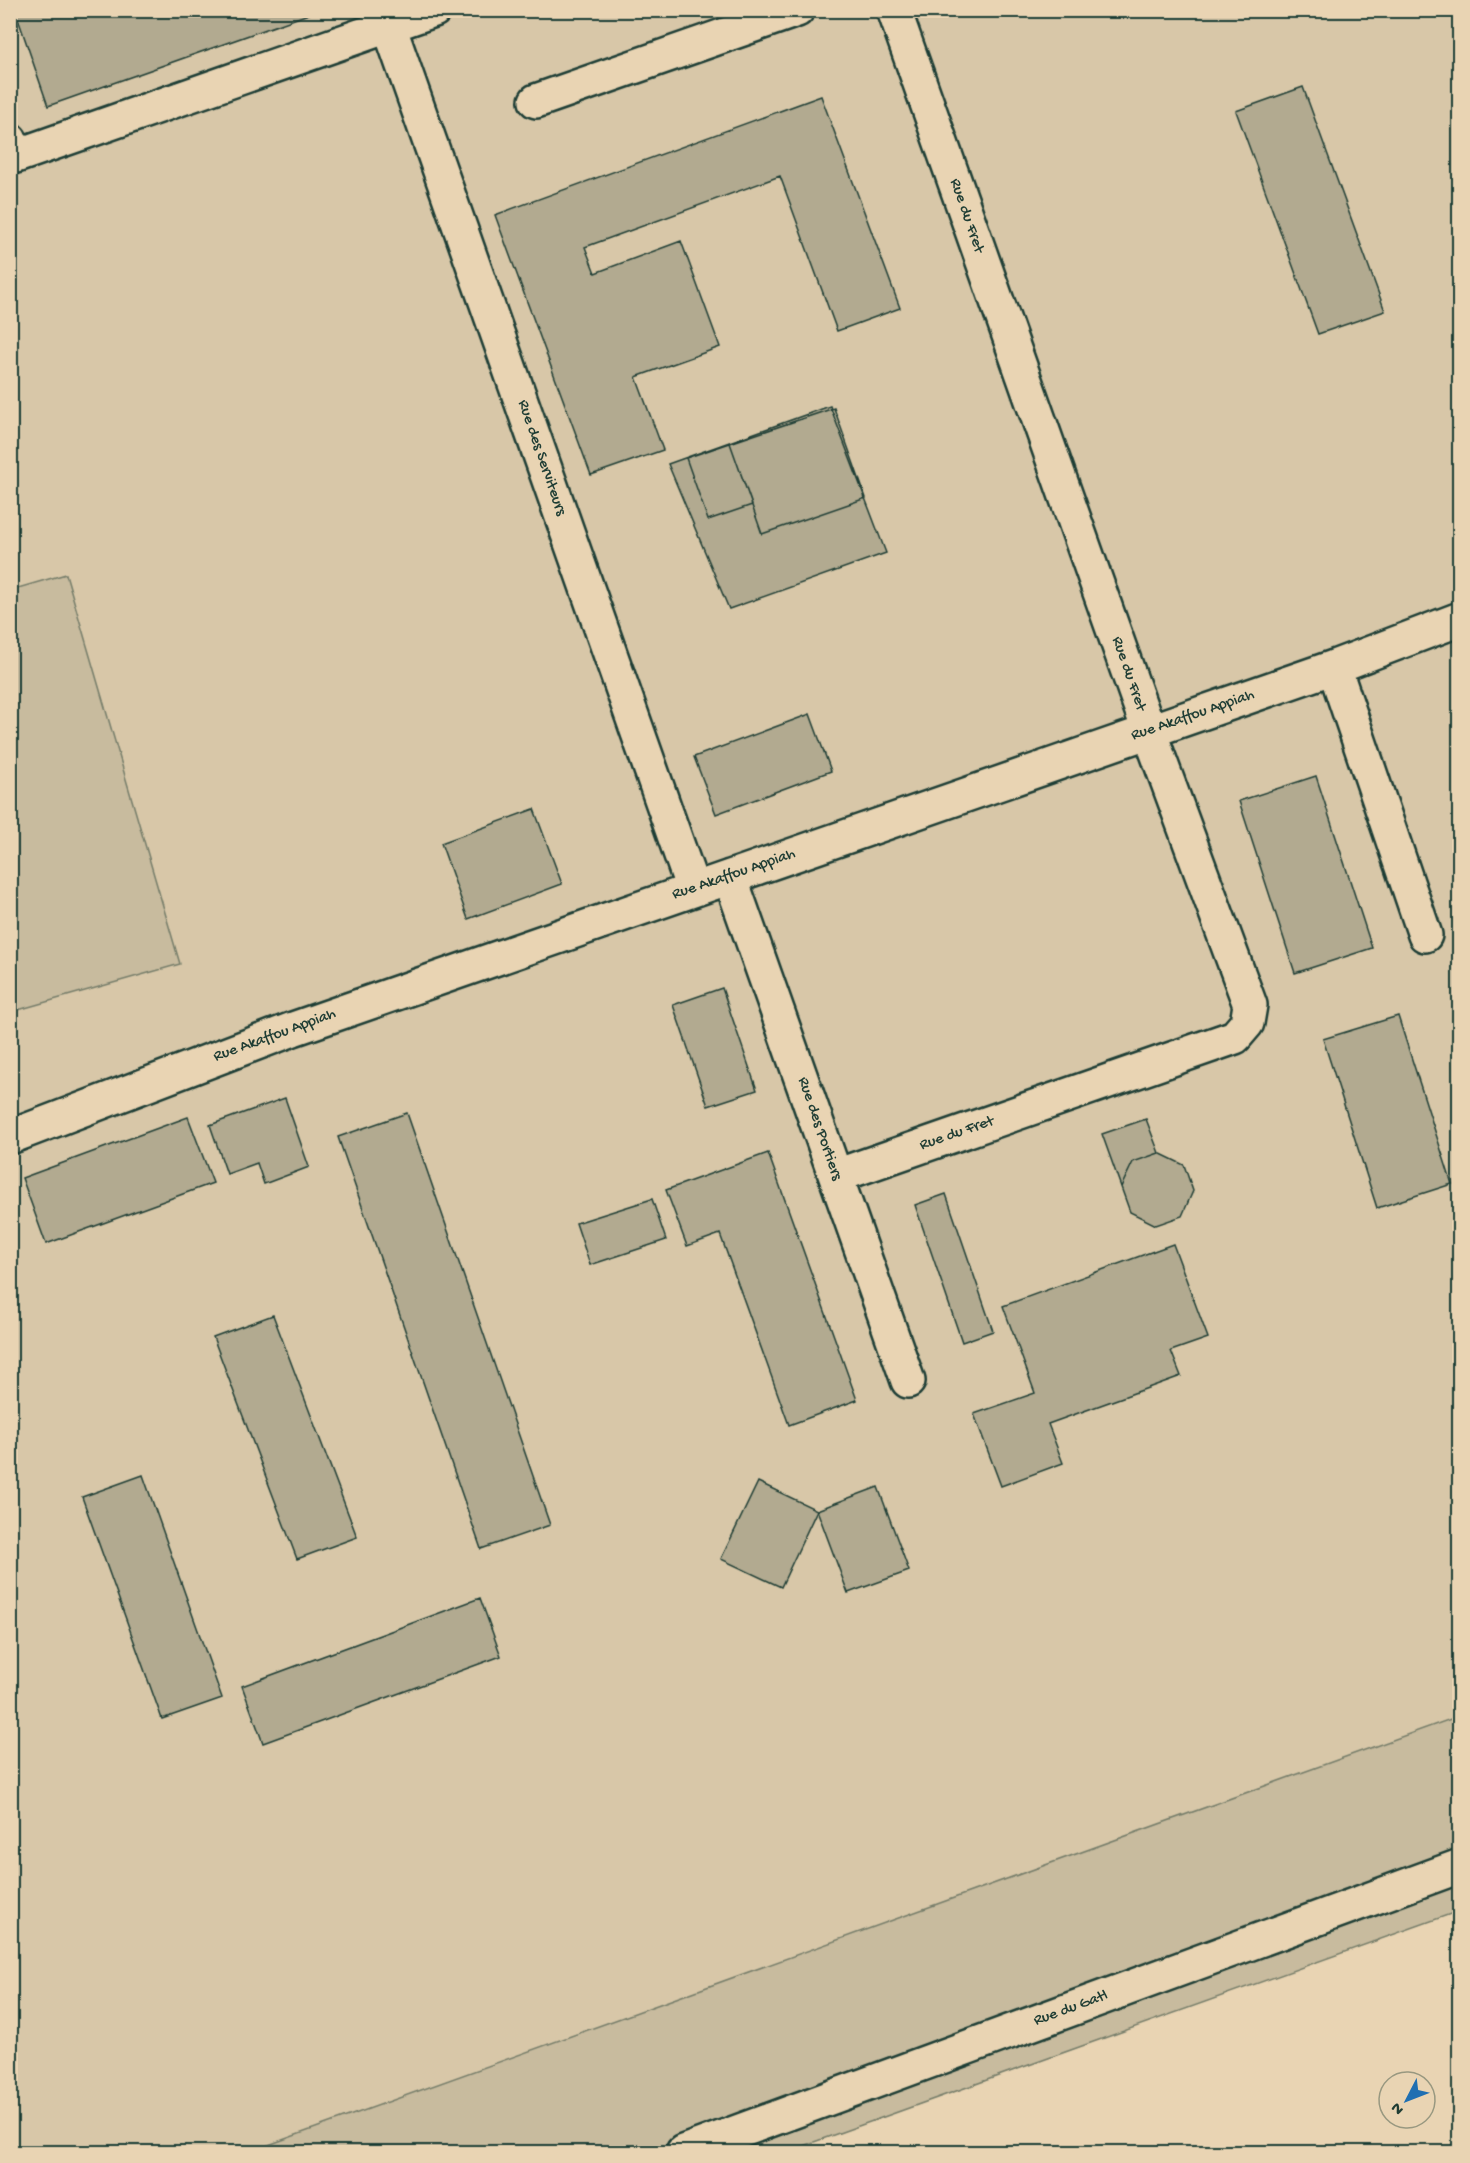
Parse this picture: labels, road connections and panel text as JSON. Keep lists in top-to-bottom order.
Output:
{
  "streets": {
    "lane": [
      "Rue du Fret",
      "Rue des Serviteurs",
      "Rue Akaffou Appiah",
      "Rue des Portiers",
      "Rue du Gatl"
    ]
  },
  "crossings": [
    ["Rue du Fret", "Rue Akaffou Appiah"],
    ["Rue du Fret", "Rue des Portiers"],
    ["Rue des Serviteurs", "Rue Akaffou Appiah"],
    ["Rue Akaffou Appiah", "Rue des Portiers"]
  ],
  "north": "bottom left"
}
